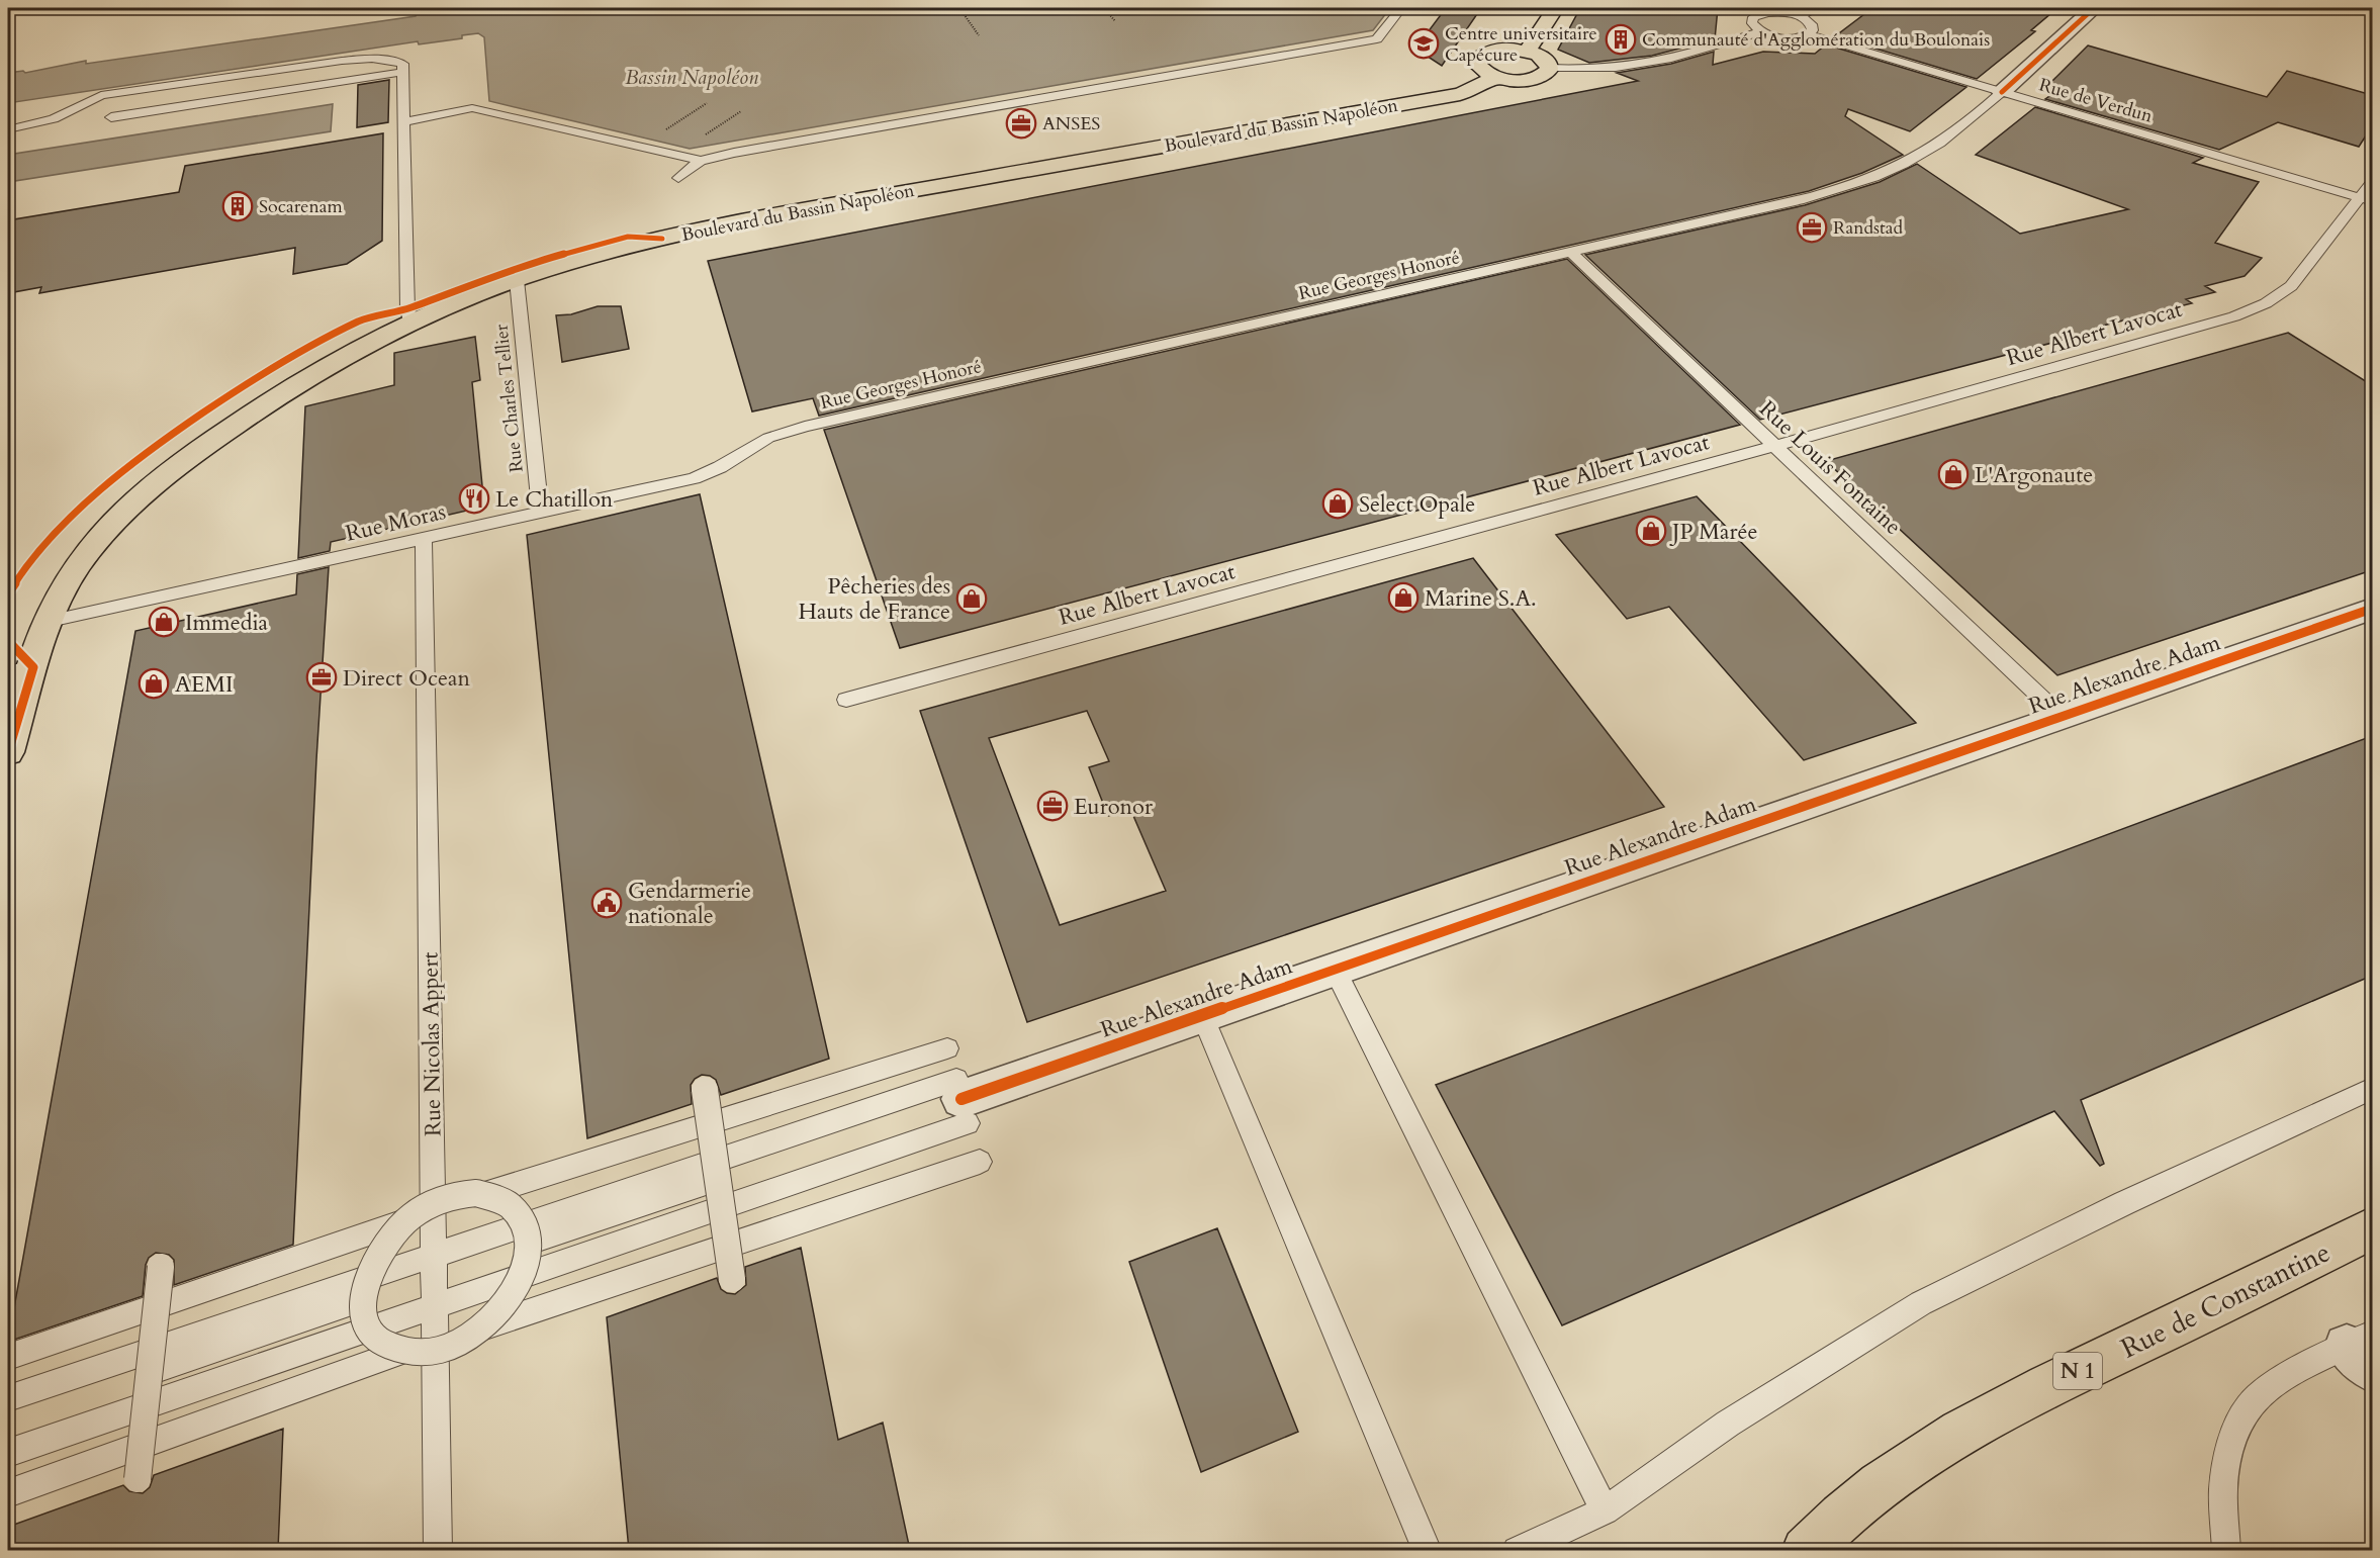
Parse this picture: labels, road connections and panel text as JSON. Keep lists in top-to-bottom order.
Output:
{
  "streets": {
    "main road": ["Boulevard du Bassin Napoléon", "Rue de Constantine", "N 1"],
    "street": ["Rue Alexandre Adam"],
    "lane": [
      "Rue de Verdun",
      "Rue Georges Honoré",
      "Rue Albert Lavocat",
      "Rue Charles Tellier",
      "Rue Louis Fontaine",
      "Rue Moras",
      "Rue Nicolas Appert"
    ]
  },
  "crossings": [
    ["Rue de Verdun", "Rue Georges Honoré"],
    ["Rue de Verdun", "Rue Albert Lavocat"],
    ["Boulevard du Bassin Napoléon", "Rue Charles Tellier"],
    ["Boulevard du Bassin Napoléon", "Rue Moras"],
    ["Rue Georges Honoré", "Rue Louis Fontaine"],
    ["Rue Georges Honoré", "Rue Moras"],
    ["Rue Albert Lavocat", "Rue Louis Fontaine"],
    ["Rue Charles Tellier", "Rue Moras"],
    ["Rue Louis Fontaine", "Rue Alexandre Adam"],
    ["Rue Moras", "Rue Nicolas Appert"]
  ],
  "water": ["Bassin Napoléon"],
  "places": {
    "building": ["Communauté d'Agglomération du Boulonais", "Socarenam"],
    "school or university": ["Centre universitaire Capécure"],
    "office": [
      "ANSES",
      "Randstad",
      "Direct Ocean",
      "Euronor"
    ],
    "shop": [
      "L'Argonaute",
      "Select Opale",
      "JP Marée",
      "Marine S.A.",
      "Pêcheries des Hauts de France",
      "Immedia",
      "AEMI"
    ],
    "restaurant": ["Le Chatillon"],
    "public building": ["Gendarmerie nationale"]
  }
}
